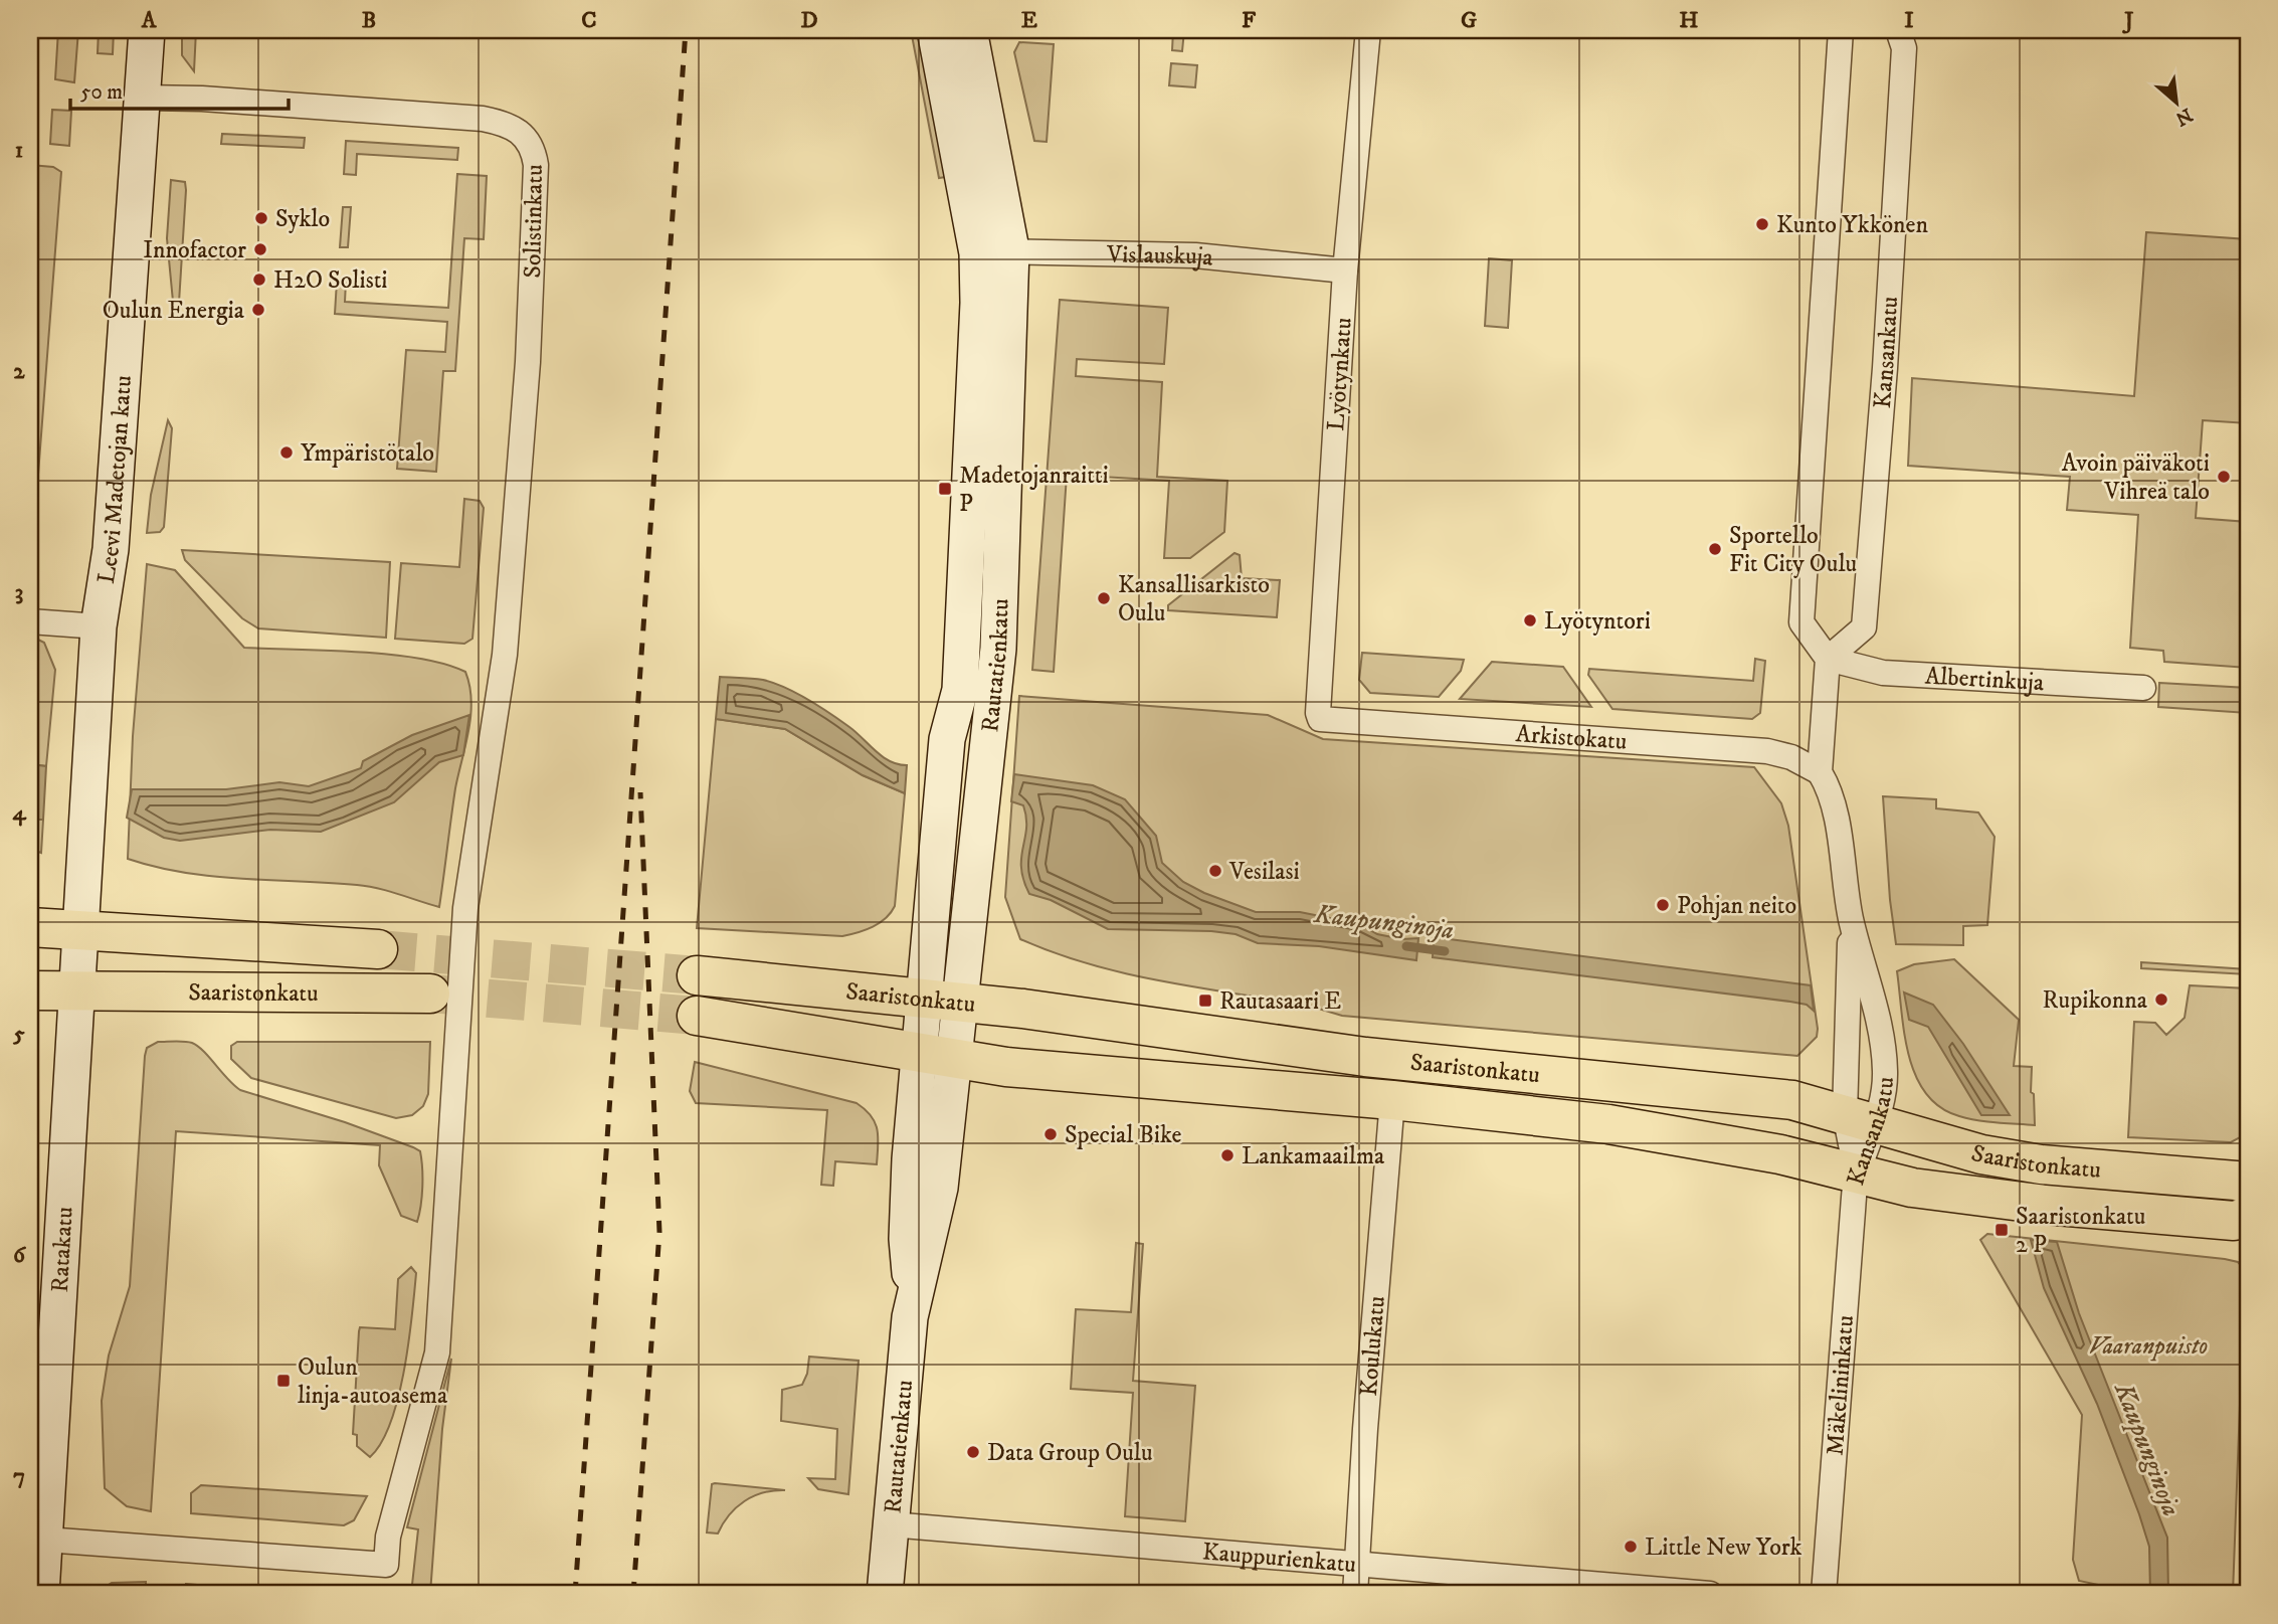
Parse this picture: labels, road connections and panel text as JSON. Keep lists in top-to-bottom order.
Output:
{
  "streets": {
    "main road": ["Saaristonkatu"],
    "street": [
      "Solistinkatu",
      "Vislauskuja",
      "Kansankatu",
      "Lyötynkatu",
      "Leevi Madetojan katu",
      "Rautatienkatu",
      "Albertinkuja",
      "Arkistokatu",
      "Ratakatu",
      "Koulukatu",
      "Mäkelininkatu",
      "Kauppurienkatu"
    ]
  },
  "crossings": [
    ["Solistinkatu", "Leevi Madetojan katu"],
    ["Solistinkatu", "Ratakatu"],
    ["Vislauskuja", "Lyötynkatu"],
    ["Vislauskuja", "Rautatienkatu"],
    ["Kansankatu", "Albertinkuja"],
    ["Kansankatu", "Arkistokatu"],
    ["Kansankatu", "Saaristonkatu"],
    ["Kansankatu", "Mäkelininkatu"],
    ["Lyötynkatu", "Arkistokatu"],
    ["Leevi Madetojan katu", "Saaristonkatu"],
    ["Leevi Madetojan katu", "Ratakatu"],
    ["Rautatienkatu", "Saaristonkatu"],
    ["Rautatienkatu", "Kauppurienkatu"],
    ["Saaristonkatu", "Ratakatu"],
    ["Saaristonkatu", "Koulukatu"],
    ["Saaristonkatu", "Mäkelininkatu"],
    ["Koulukatu", "Kauppurienkatu"]
  ],
  "water": ["Kaupunginoja"],
  "parks": ["Vaaranpuisto"],
  "places": {
    "other": [
      "Syklo",
      "Kunto Ykkönen",
      "Innofactor",
      "H2O Solisti",
      "Oulun Energia",
      "Ympäristötalo",
      "Avoin päiväkoti Vihreä talo",
      "Sportello Fit City Oulu",
      "Kansallisarkisto Oulu",
      "Lyötyntori",
      "Vesilasi",
      "Pohjan neito",
      "Rupikonna",
      "Special Bike",
      "Lankamaailma",
      "Data Group Oulu",
      "Little New York"
    ],
    "transit": [
      "Madetojanraitti P",
      "Rautasaari E",
      "Saaristonkatu 2 P",
      "Oulun linja-autoasema"
    ]
  },
  "scale_bar": "50 m",
  "north": "bottom right",
  "grid": {
    "columns": [
      "A",
      "B",
      "C",
      "D",
      "E",
      "F",
      "G",
      "H",
      "I",
      "J"
    ],
    "rows": [
      "1",
      "2",
      "3",
      "4",
      "5",
      "6",
      "7"
    ]
  }
}
